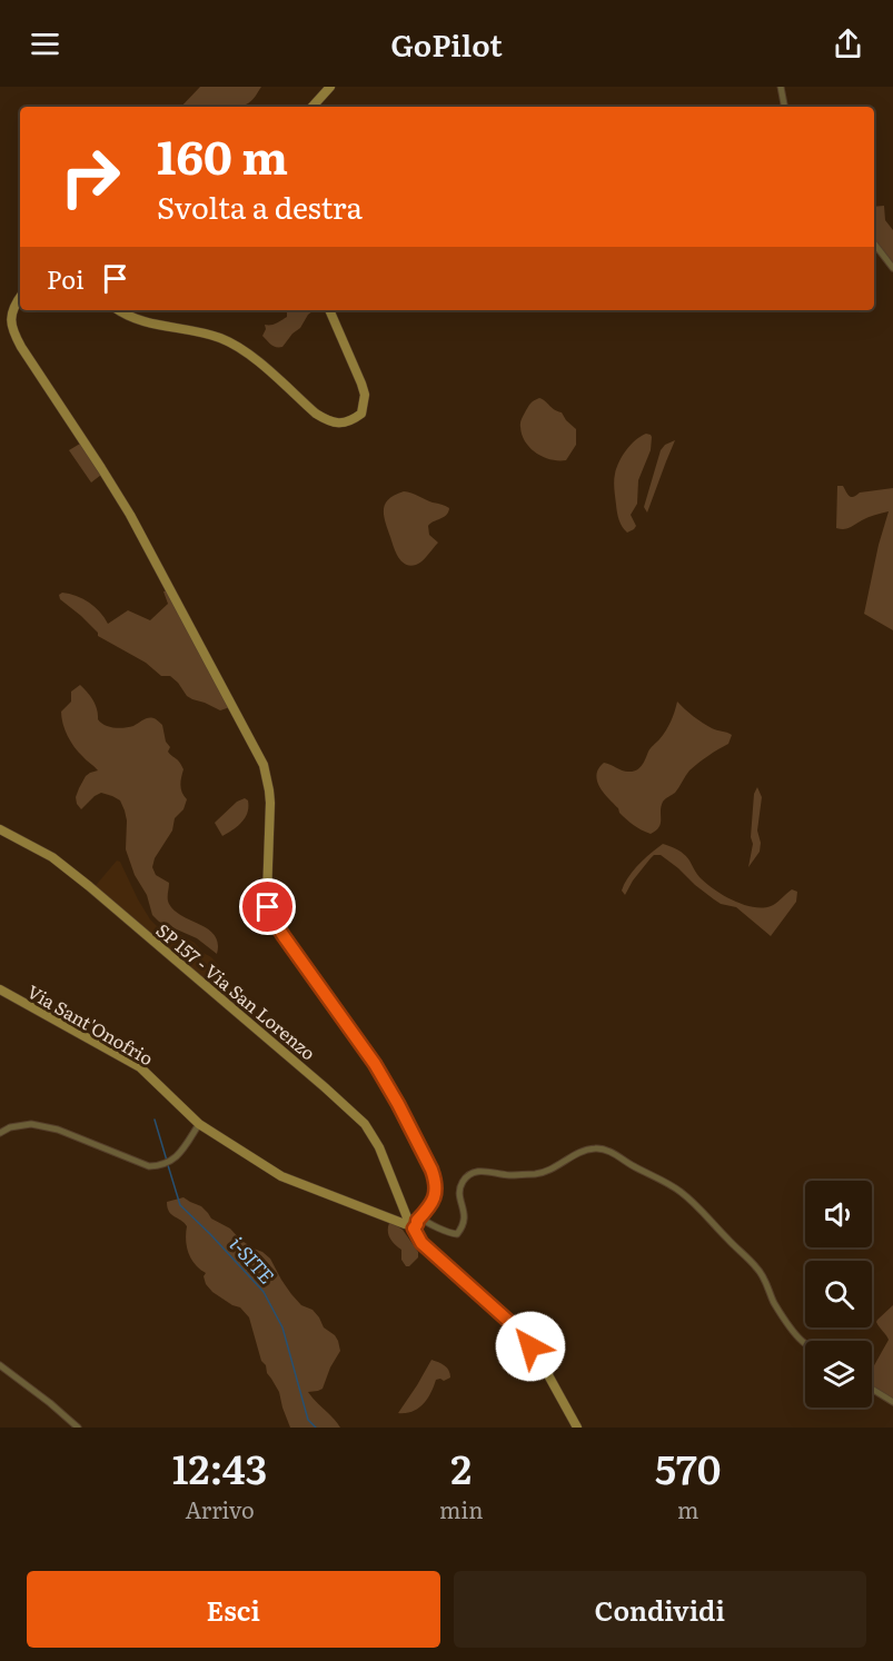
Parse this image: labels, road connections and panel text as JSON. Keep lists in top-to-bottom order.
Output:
{
  "streets": {
    "street": ["SP 157 - Via San Lorenzo", "Via Sant'Onofrio"]
  },
  "crossings": [
    ["SP 157 - Via San Lorenzo", "Via Sant'Onofrio"]
  ],
  "water": ["i-SITE"],
  "page": {
    "header": "GoPilot",
    "turn": ["160 m", "Svolta a destra"],
    "then": "Poi",
    "eta": [
      "12:43",
      "Arrivo",
      "2",
      "min",
      "570",
      "m"
    ],
    "buttons": ["Esci", "Condividi"]
  }
}
